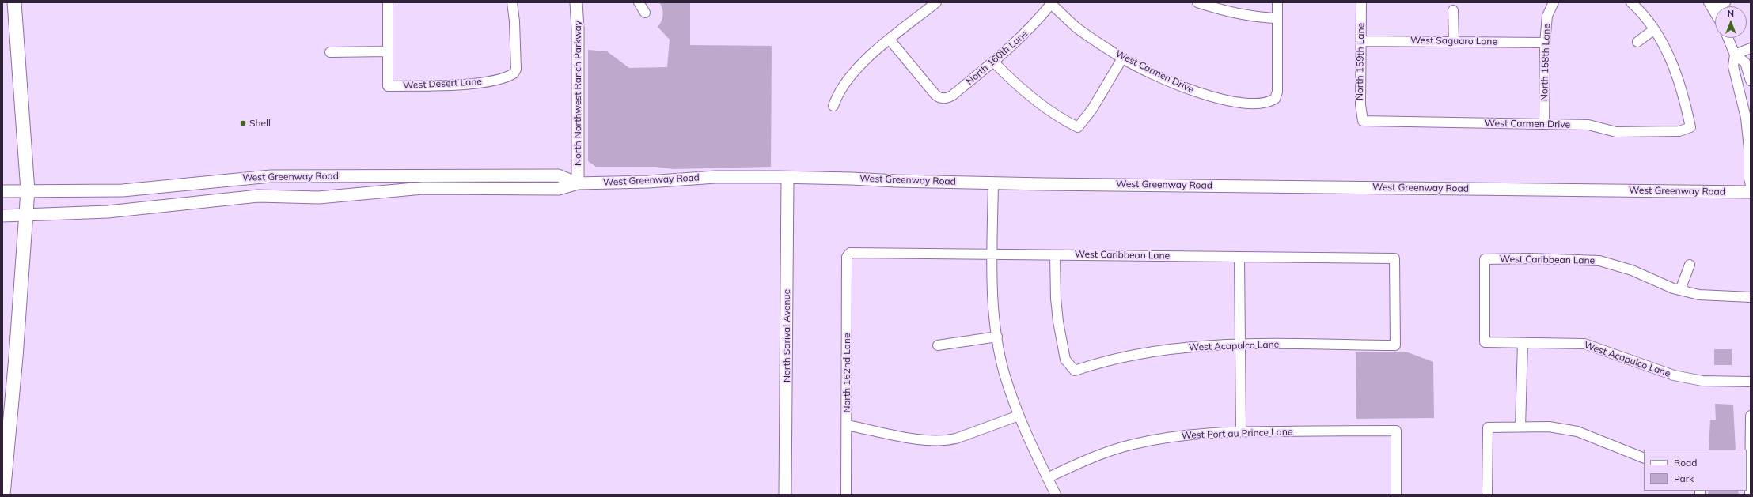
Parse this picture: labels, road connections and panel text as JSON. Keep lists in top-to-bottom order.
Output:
{
  "streets": {
    "main road": ["North Northwest Ranch Parkway", "West Greenway Road", "North Sarival Avenue"],
    "street": [
      "West Saguaro Lane",
      "North 160th Lane",
      "North 159th Lane",
      "North 158th Lane",
      "West Carmen Drive",
      "West Desert Lane",
      "West Caribbean Lane",
      "West Acapulco Lane",
      "North 162nd Lane",
      "West Port au Prince Lane"
    ]
  },
  "crossings": [
    ["West Saguaro Lane", "North 159th Lane"],
    ["West Saguaro Lane", "North 158th Lane"],
    ["North 160th Lane", "West Carmen Drive"],
    ["North 159th Lane", "West Carmen Drive"],
    ["North 158th Lane", "West Carmen Drive"],
    ["North Northwest Ranch Parkway", "West Greenway Road"],
    ["West Greenway Road", "North Sarival Avenue"],
    ["West Caribbean Lane", "West Acapulco Lane"],
    ["West Caribbean Lane", "North 162nd Lane"]
  ],
  "places": ["Shell"],
  "legend": ["Road", "Park"],
  "north": "top"
}
